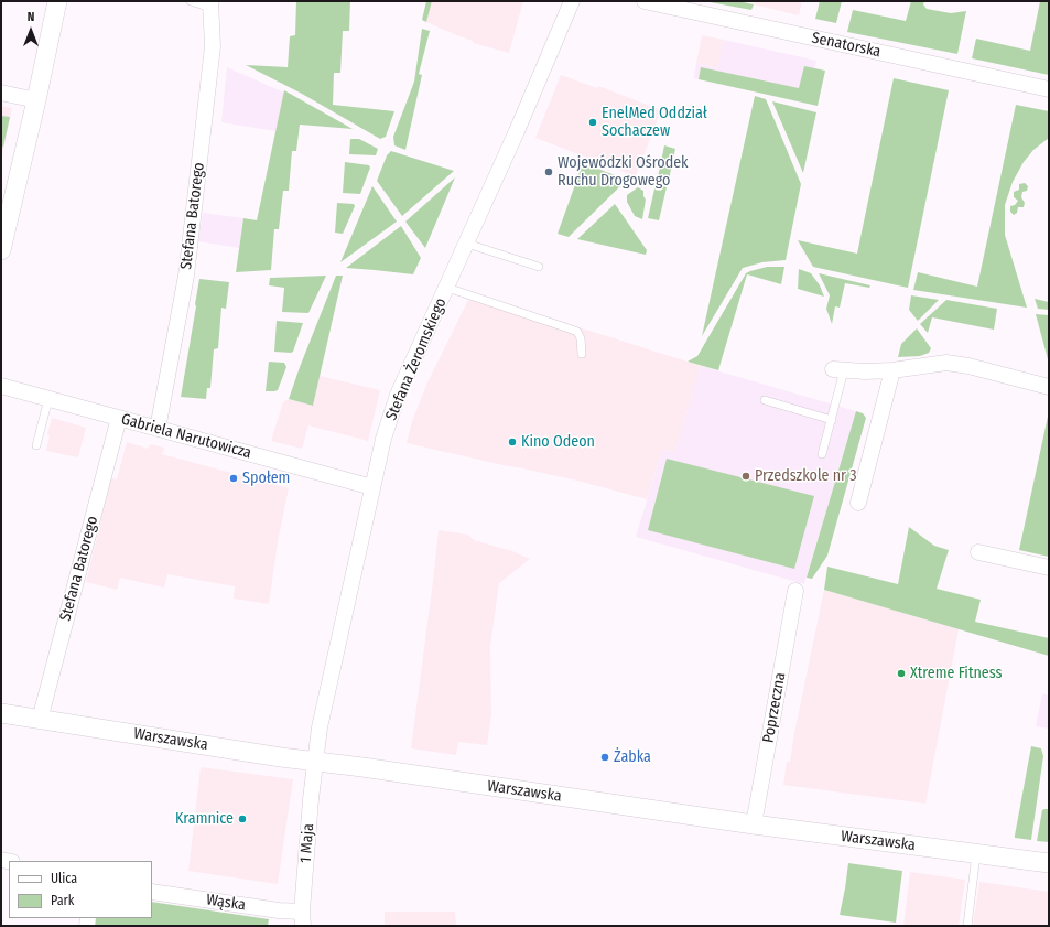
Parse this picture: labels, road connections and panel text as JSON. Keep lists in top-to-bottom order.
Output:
{
  "streets": {
    "street": [
      "Senatorska",
      "Stefana Batorego",
      "Stefana Żeromskiego",
      "Gabriela Narutowicza",
      "Poprzeczna",
      "Warszawska",
      "1 Maja",
      "Wąska"
    ]
  },
  "crossings": [
    ["Stefana Batorego", "Gabriela Narutowicza"],
    ["Stefana Batorego", "Warszawska"],
    ["Stefana Żeromskiego", "Gabriela Narutowicza"],
    ["Stefana Żeromskiego", "Warszawska"],
    ["Stefana Żeromskiego", "1 Maja"],
    ["Poprzeczna", "Warszawska"],
    ["Warszawska", "1 Maja"],
    ["1 Maja", "Wąska"]
  ],
  "places": [
    "EnelMed Oddział Sochaczew",
    "Wojewódzki Ośrodek Ruchu Drogowego",
    "Kino Odeon",
    "Przedszkole nr 3",
    "Społem",
    "Xtreme Fitness",
    "Żabka",
    "Kramnice"
  ],
  "legend": ["Ulica", "Park"],
  "north": "top"
}
